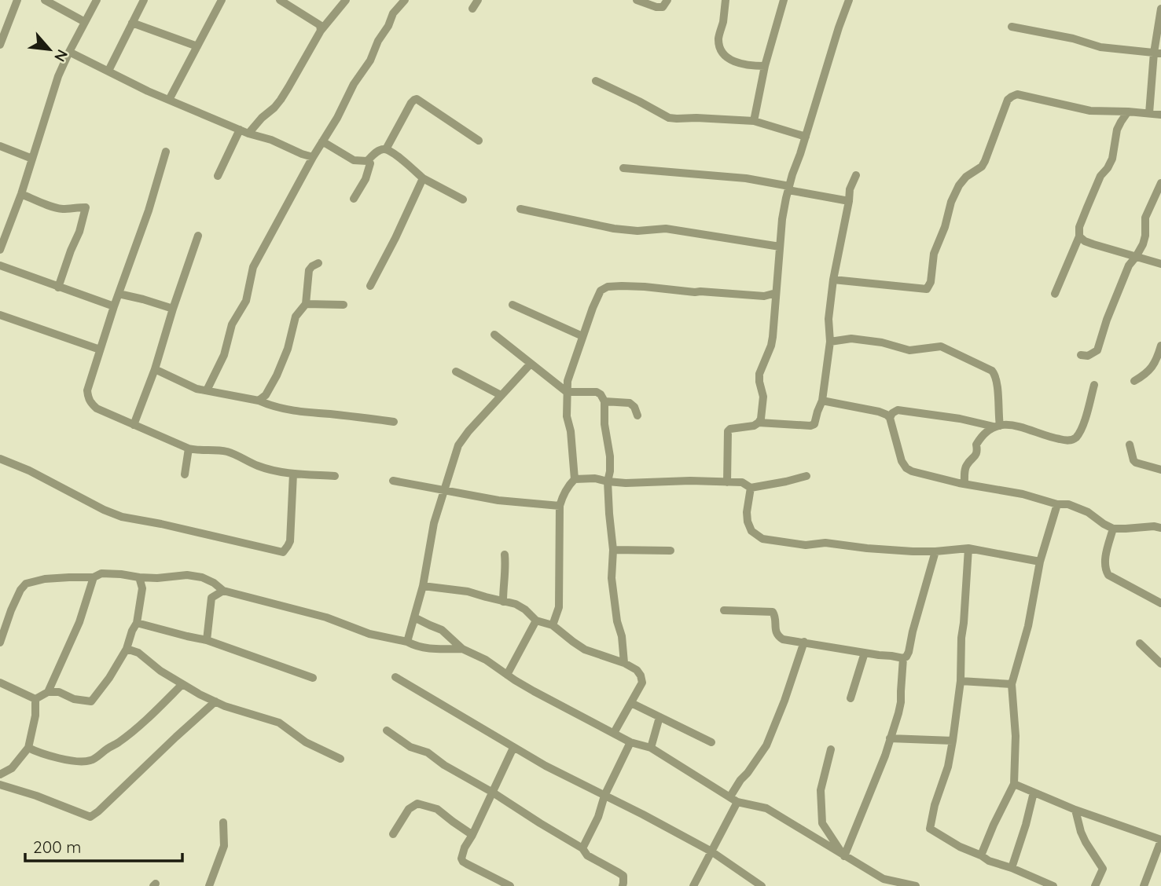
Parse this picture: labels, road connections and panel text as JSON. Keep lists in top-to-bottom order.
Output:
{
  "scale_bar": "200 m",
  "north": "bottom right"
}
